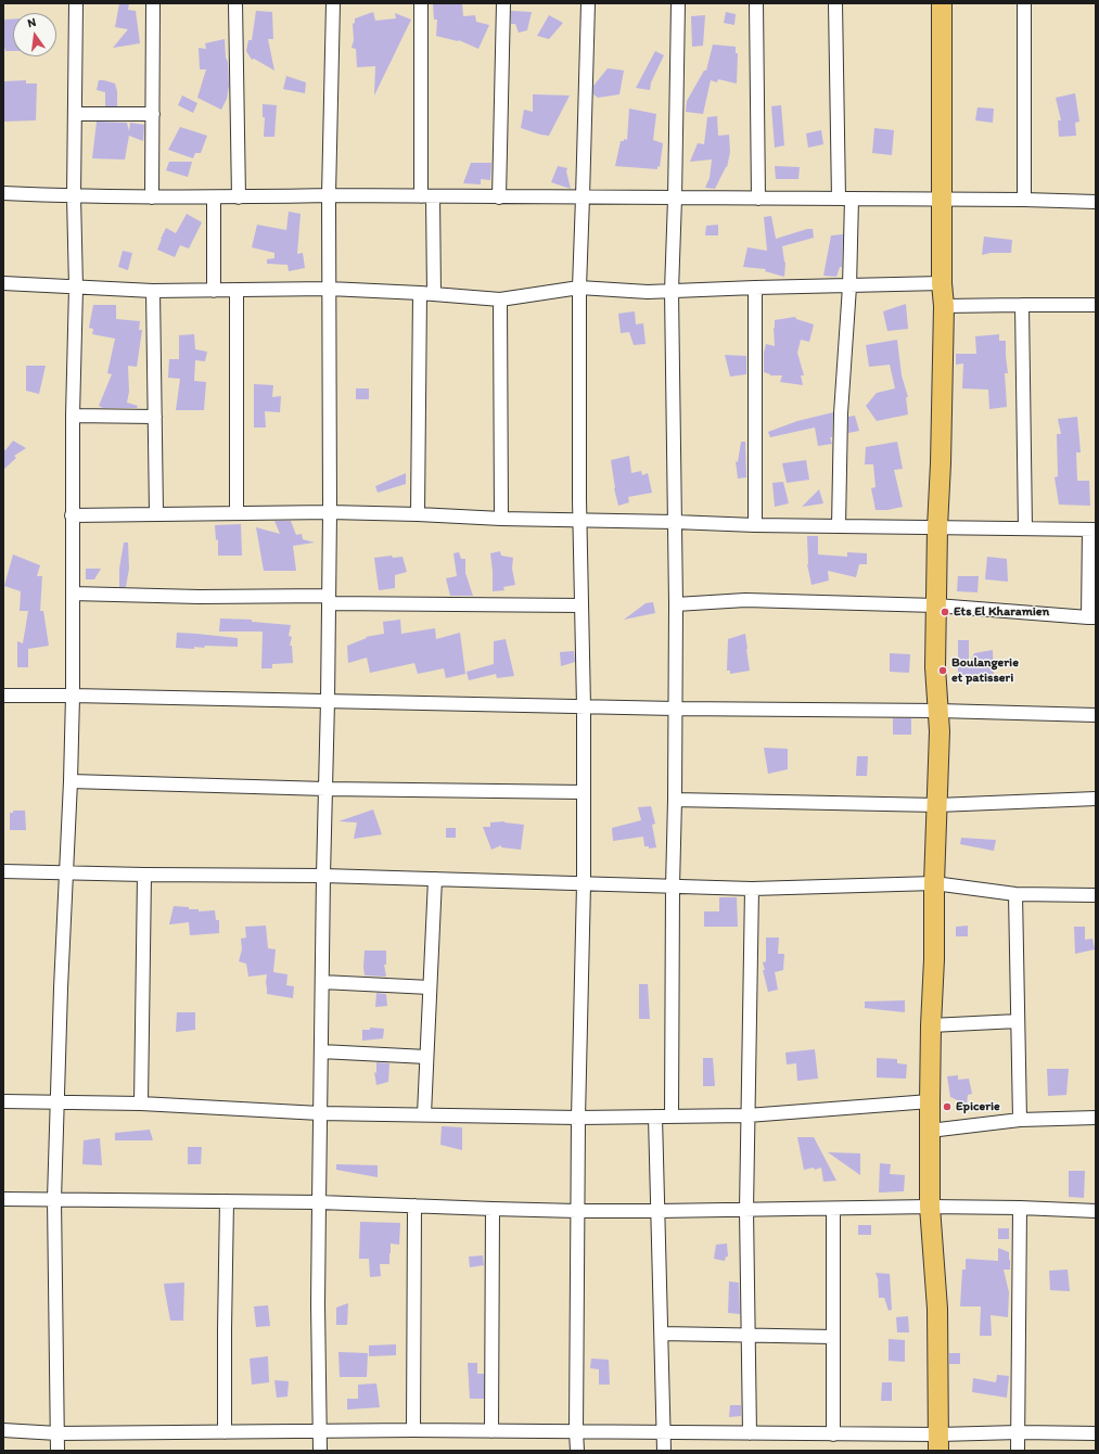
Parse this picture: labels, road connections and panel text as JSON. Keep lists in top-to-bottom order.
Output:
{
  "places": ["Ets El Kharamien", "Boulangerie et patisseri", "Epicerie"],
  "north": "top"
}
